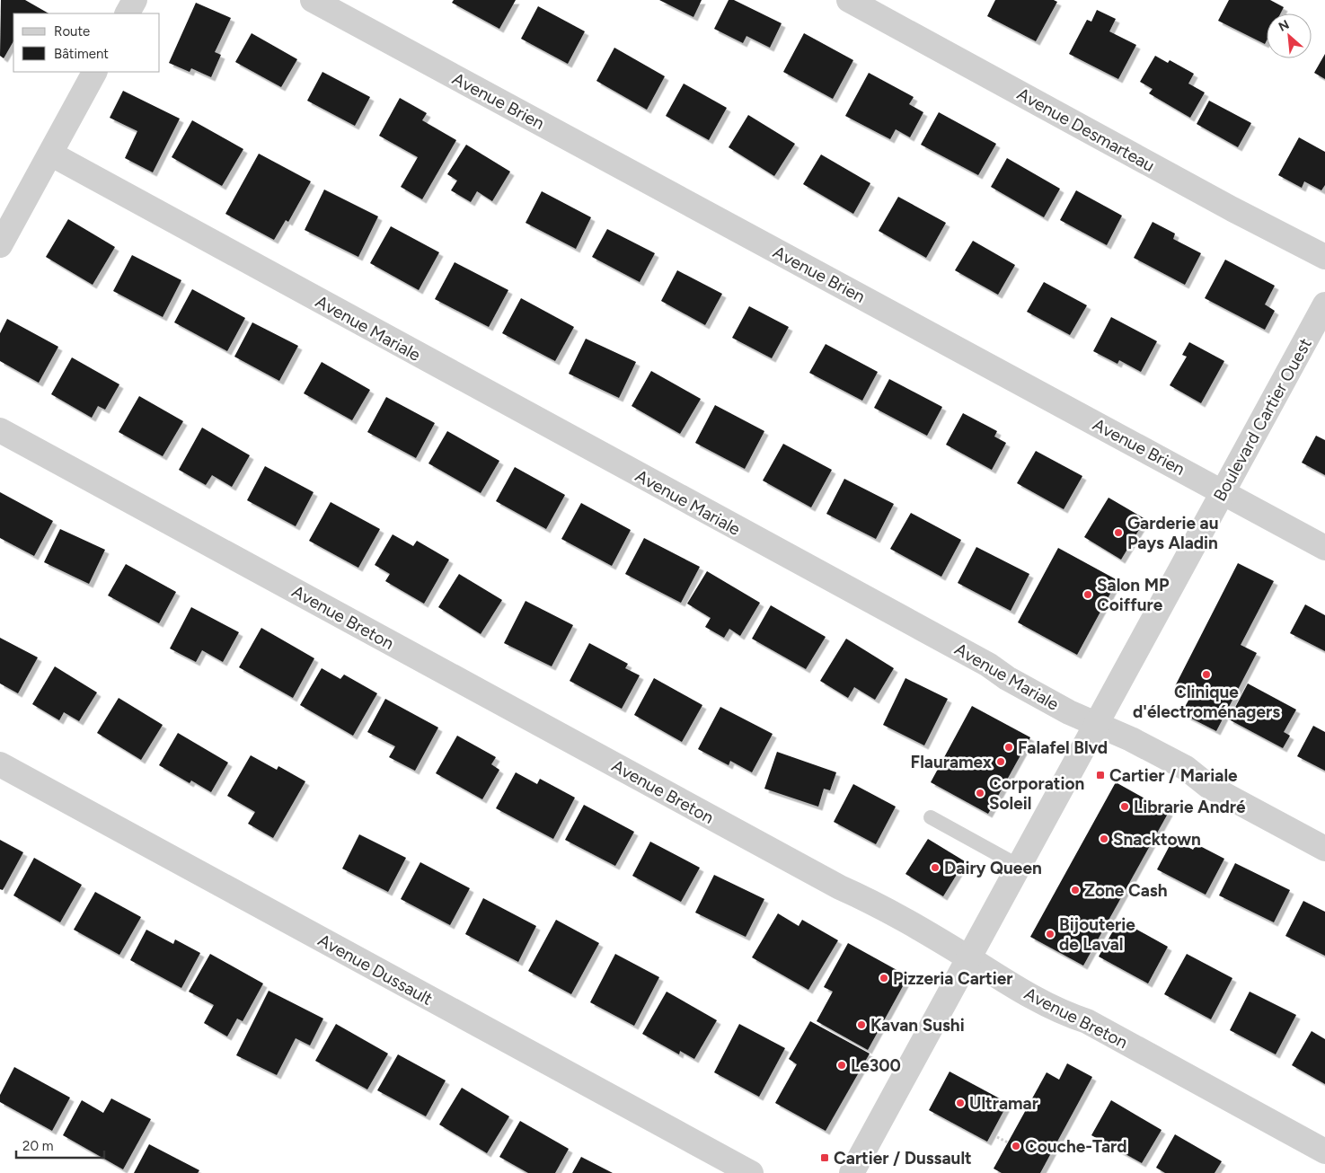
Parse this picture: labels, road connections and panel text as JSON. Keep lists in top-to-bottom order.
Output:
{
  "streets": {
    "street": [
      "Avenue Brien",
      "Avenue Desmarteau",
      "Avenue Mariale",
      "Boulevard Cartier Ouest",
      "Avenue Breton",
      "Avenue Dussault"
    ]
  },
  "crossings": [
    ["Avenue Brien", "Boulevard Cartier Ouest"],
    ["Avenue Mariale", "Boulevard Cartier Ouest"],
    ["Boulevard Cartier Ouest", "Avenue Breton"]
  ],
  "places": {
    "other": [
      "Garderie au Pays Aladin",
      "Salon MP Coiffure",
      "Clinique d'électroménagers",
      "Falafel Blvd",
      "Flauramex",
      "Corporation Soleil",
      "Librarie André",
      "Snacktown",
      "Dairy Queen",
      "Zone Cash",
      "Bijouterie de Laval",
      "Pizzeria Cartier",
      "Kavan Sushi",
      "Le300",
      "Ultramar",
      "Couche-Tard"
    ],
    "transit": ["Cartier / Mariale", "Cartier / Dussault"]
  },
  "legend": ["Route", "Bâtiment"],
  "scale_bar": "20 m",
  "north": "top left"
}
